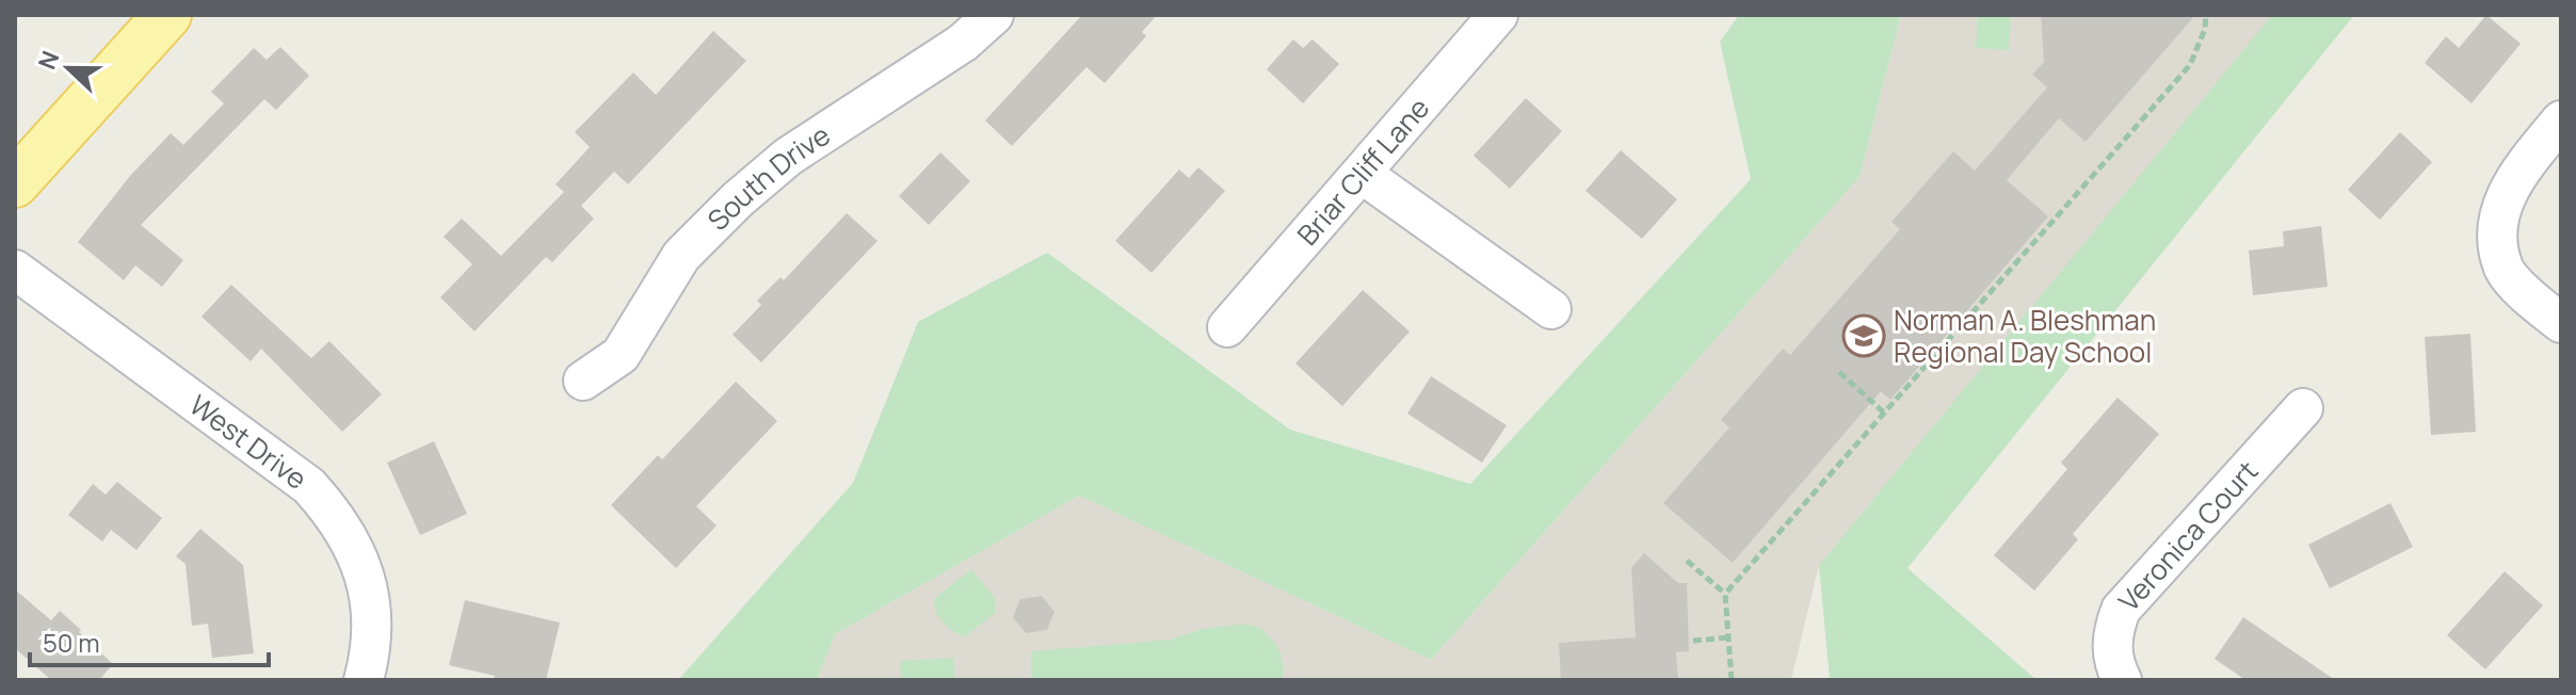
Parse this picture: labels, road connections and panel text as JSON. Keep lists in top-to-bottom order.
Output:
{
  "streets": {
    "street": [
      "Briar Cliff Lane",
      "South Drive",
      "West Drive",
      "Veronica Court"
    ]
  },
  "places": {
    "school or university": ["Norman A. Bleshman Regional Day School"]
  },
  "scale_bar": "50 m",
  "north": "left"
}
